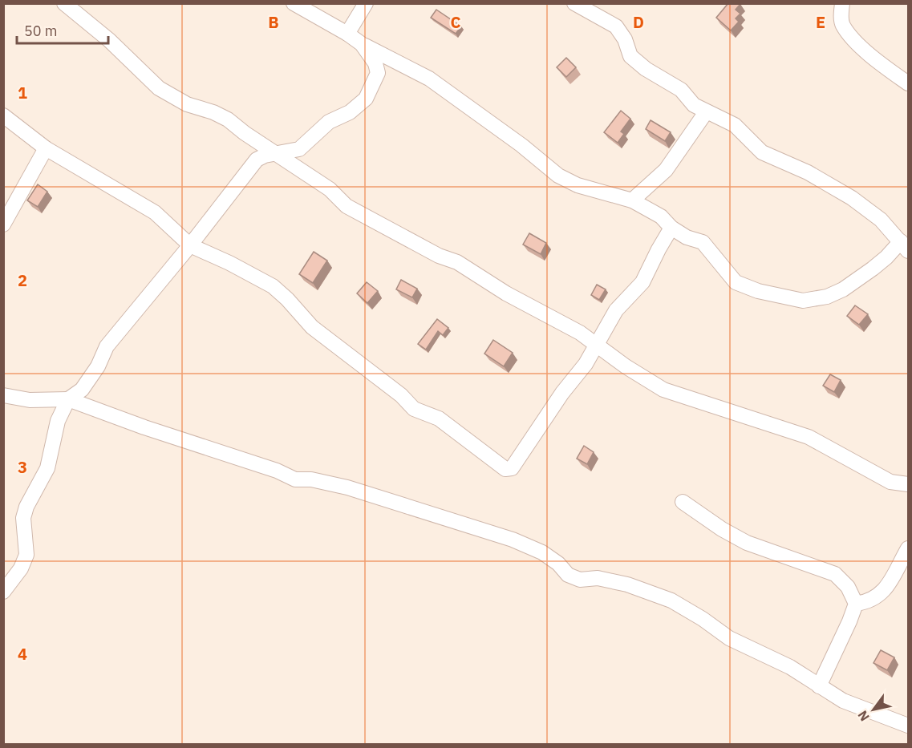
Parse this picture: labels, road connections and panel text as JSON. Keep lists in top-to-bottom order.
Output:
{
  "scale_bar": "50 m",
  "north": "bottom left",
  "grid": {
    "columns": [
      "B",
      "C",
      "D",
      "E"
    ],
    "rows": [
      "1",
      "2",
      "3",
      "4"
    ]
  }
}
